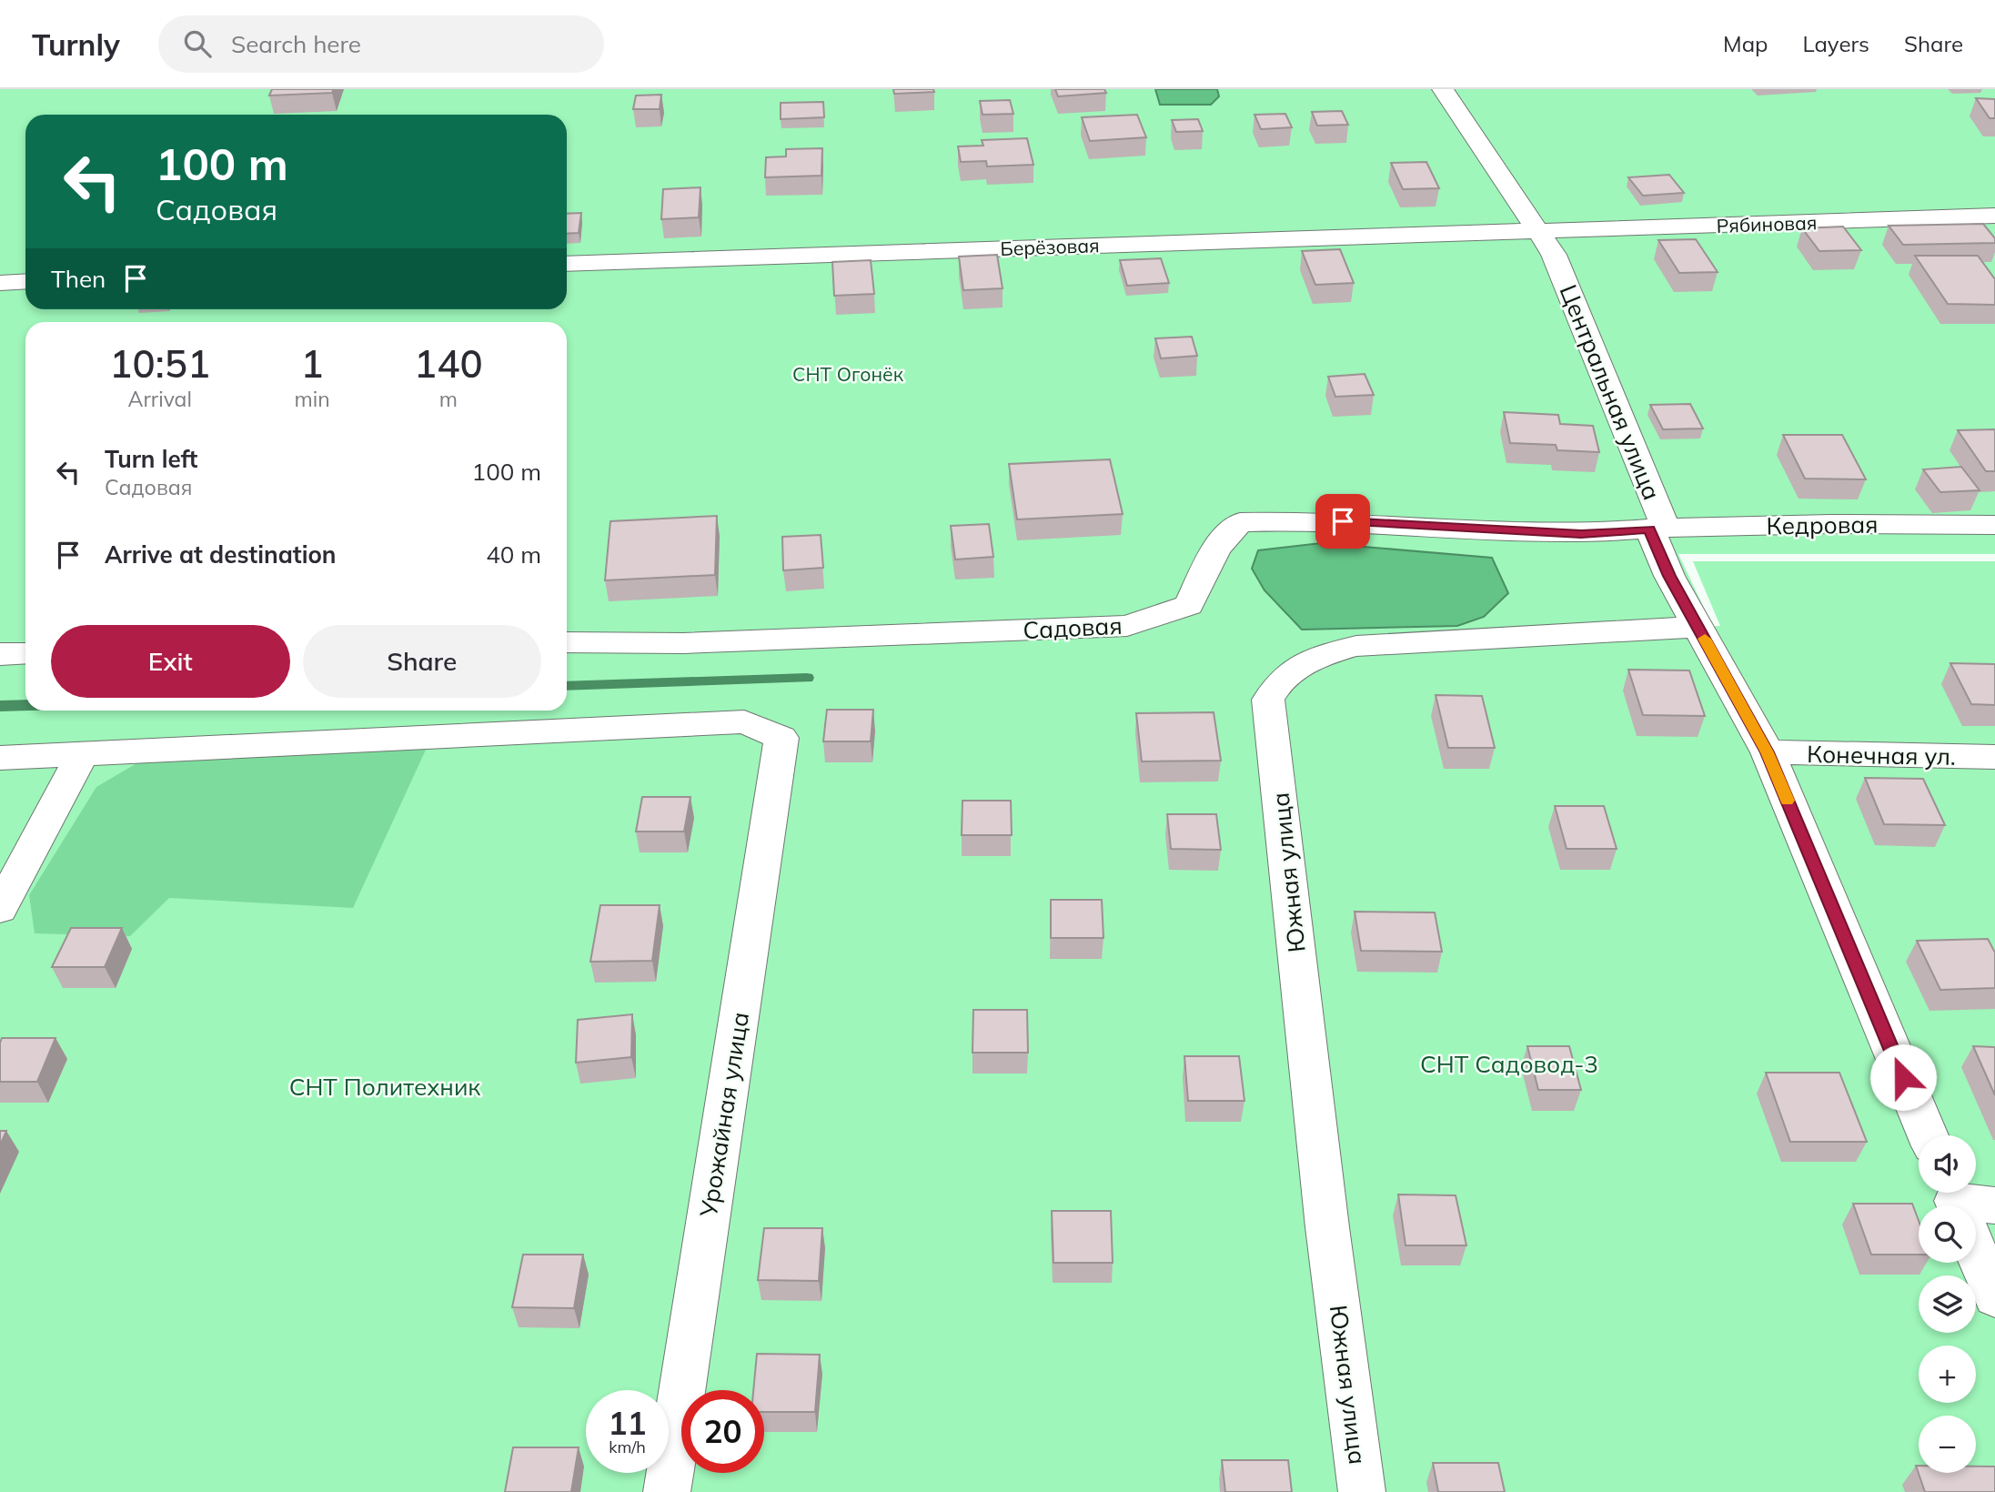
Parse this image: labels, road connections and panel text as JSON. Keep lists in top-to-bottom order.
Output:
{
  "streets": {
    "street": [
      "Рябиновая",
      "Берёзовая",
      "Центральная улица",
      "Кедровая",
      "Садовая",
      "Конечная ул.",
      "Южная улица",
      "Урожайная улица"
    ]
  },
  "crossings": [
    ["Рябиновая", "Берёзовая"],
    ["Рябиновая", "Центральная улица"],
    ["Берёзовая", "Центральная улица"],
    ["Центральная улица", "Кедровая"],
    ["Центральная улица", "Садовая"],
    ["Центральная улица", "Конечная ул."],
    ["Центральная улица", "Южная улица"],
    ["Кедровая", "Садовая"]
  ],
  "parks": ["СНТ Огонёк", "СНТ Садовод-3", "СНТ Политехник"],
  "page": {
    "header": "Turnly",
    "search": "Search here",
    "nav": ["Map", "Layers", "Share"],
    "turn": ["100 m", "Садовая"],
    "then": "Then",
    "eta": [
      "10:51",
      "Arrival",
      "1",
      "min",
      "140",
      "m"
    ],
    "list": [
      {
        "name": "Turn left",
        "note": "Садовая",
        "value": "100 m"
      },
      {
        "name": "Arrive at destination",
        "value": "40 m"
      }
    ],
    "buttons": ["Exit", "Share"],
    "map_buttons": ["+", "−"],
    "speed": "11 km/h",
    "limit": "20"
  }
}
